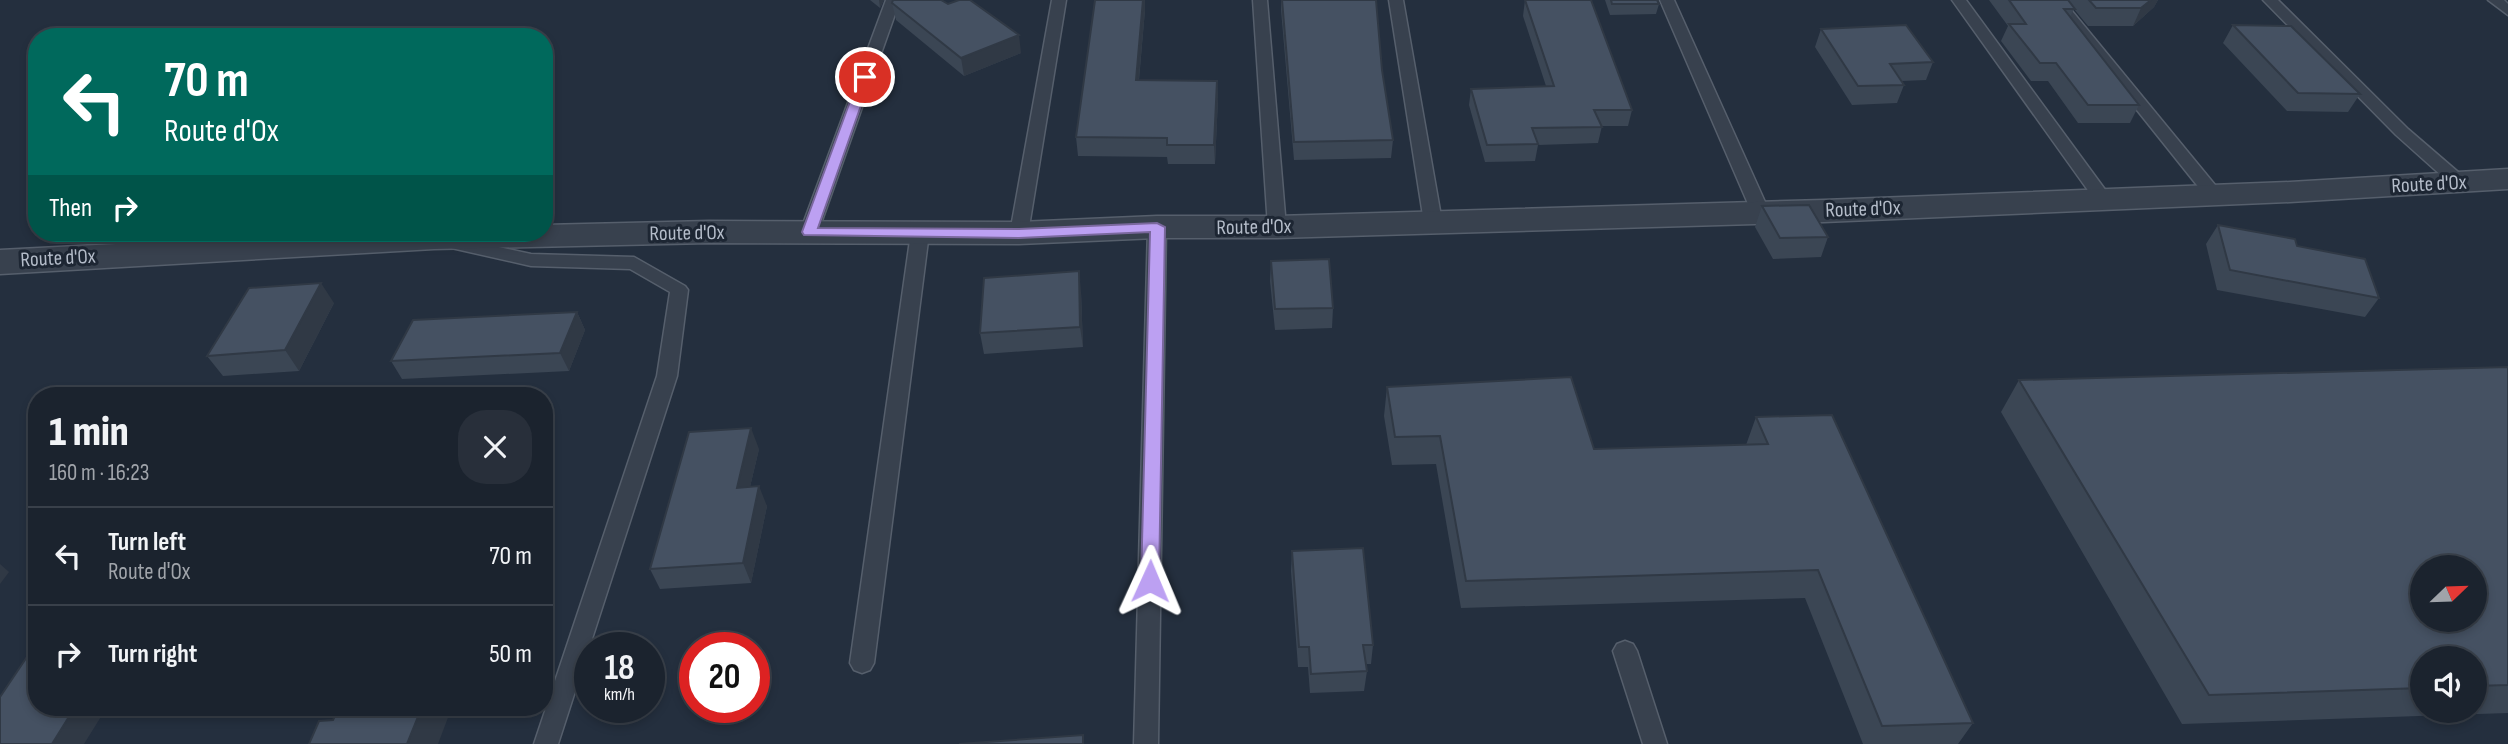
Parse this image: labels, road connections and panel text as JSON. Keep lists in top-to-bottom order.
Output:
{
  "streets": {
    "street": ["Route d'Ox"]
  },
  "north": "top right",
  "page": {
    "turn": ["70 m", "Route d'Ox"],
    "then": "Then",
    "heading": ["1 min", "160 m · 16:23"],
    "list": [
      {
        "name": "Turn left",
        "note": "Route d'Ox",
        "value": "70 m"
      },
      {
        "name": "Turn right",
        "value": "50 m"
      }
    ],
    "speed": "18 km/h",
    "limit": "20"
  }
}
